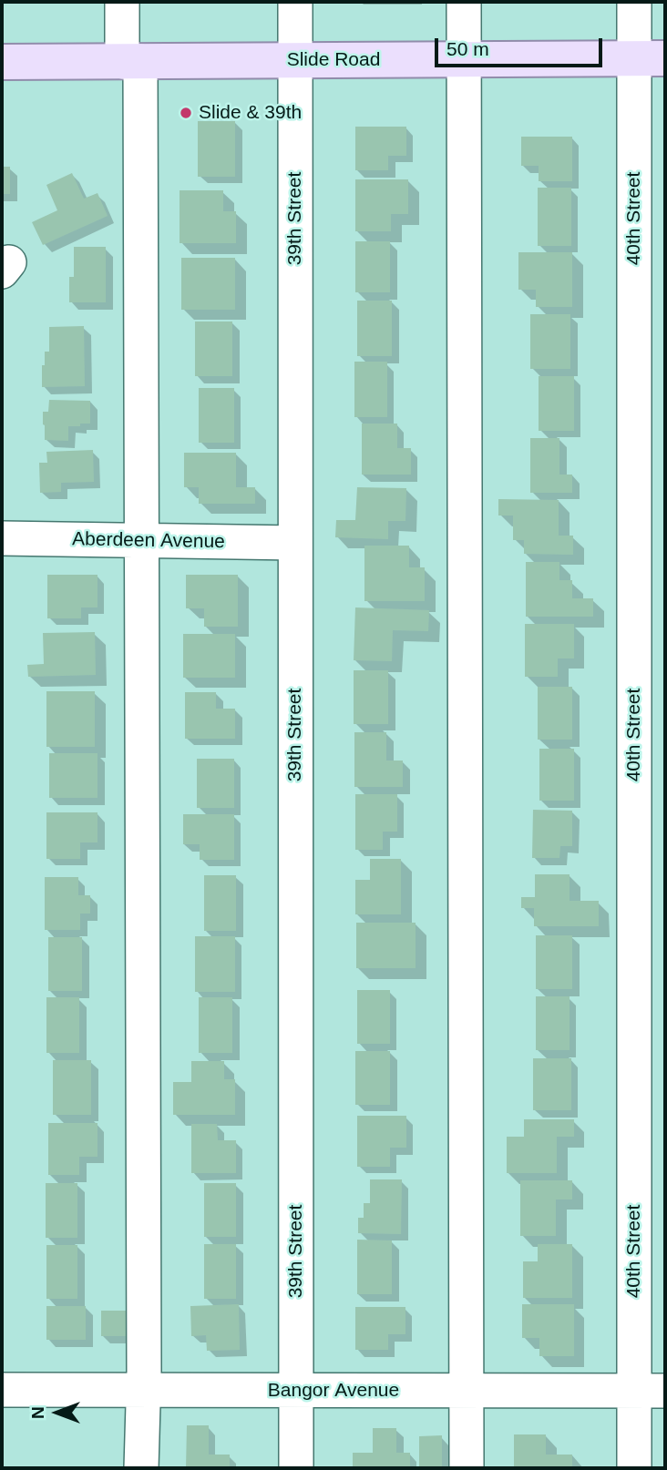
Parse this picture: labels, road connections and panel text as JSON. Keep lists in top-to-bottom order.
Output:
{
  "streets": {
    "main road": ["Slide Road"],
    "street": [
      "39th Street",
      "40th Street",
      "Aberdeen Avenue",
      "Bangor Avenue"
    ]
  },
  "crossings": [
    ["Slide Road", "39th Street"],
    ["Slide Road", "40th Street"],
    ["39th Street", "Aberdeen Avenue"],
    ["39th Street", "Bangor Avenue"],
    ["40th Street", "Bangor Avenue"]
  ],
  "places": ["Slide & 39th"],
  "scale_bar": "50 m",
  "north": "left"
}
